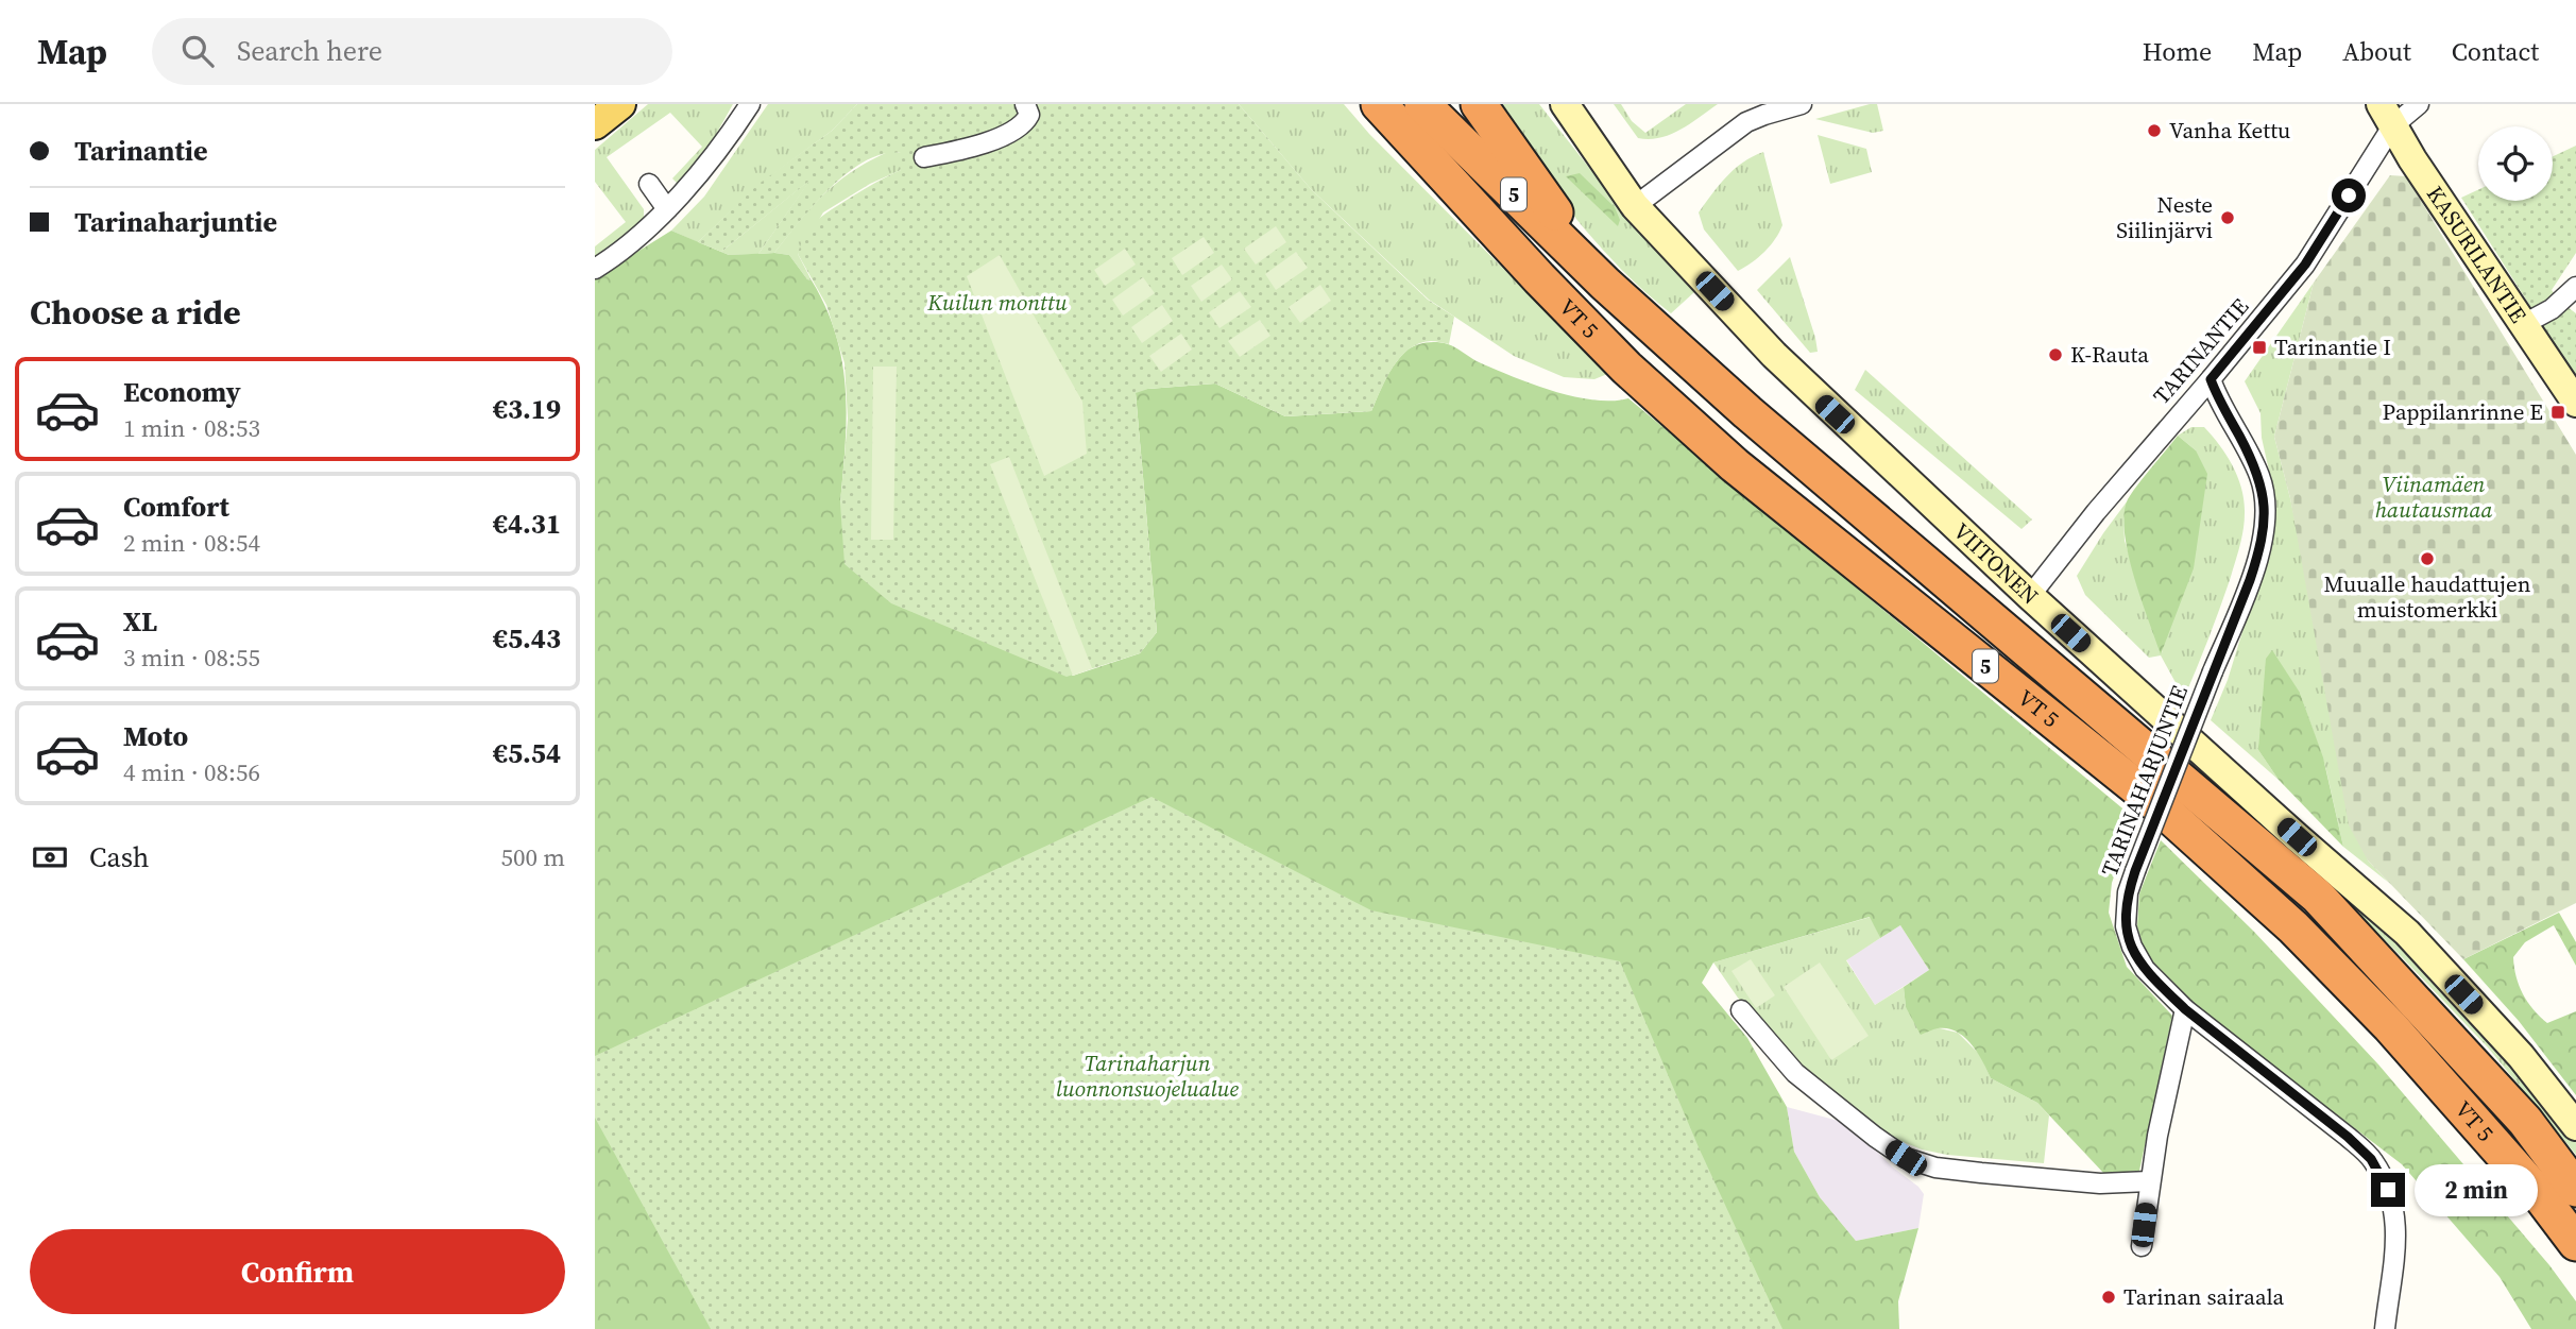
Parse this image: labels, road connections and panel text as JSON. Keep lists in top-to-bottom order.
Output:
{
  "streets": {
    "highway": ["5", "VT 5"],
    "main road": ["KASURILANTIE", "VIITONEN"],
    "street": ["TARINANTIE", "TARINAHARJUNTIE"]
  },
  "crossings": [
    ["KASURILANTIE", "TARINANTIE"],
    ["TARINANTIE", "VIITONEN"],
    ["TARINANTIE", "TARINAHARJUNTIE"]
  ],
  "parks": ["Kuilun monttu", "Viinamäen hautausmaa", "Tarinaharjun luonnonsuojelualue"],
  "places": {
    "other": [
      "Vanha Kettu",
      "Neste Siilinjärvi",
      "K-Rauta",
      "Muualle haudattujen muistomerkki",
      "Tarinan sairaala"
    ],
    "transit": ["Tarinantie I", "Pappilanrinne E"]
  },
  "page": {
    "header": "Map",
    "search": "Search here",
    "nav": [
      "Home",
      "Map",
      "About",
      "Contact"
    ],
    "banner": ["Tarinantie", "Tarinaharjuntie"],
    "heading": "Choose a ride",
    "list": [
      {
        "name": "Economy",
        "note": "1 min · 08:53",
        "value": "€3.19"
      },
      {
        "name": "Comfort",
        "note": "2 min · 08:54",
        "value": "€4.31"
      },
      {
        "name": "XL",
        "note": "3 min · 08:55",
        "value": "€5.43"
      },
      {
        "name": "Moto",
        "note": "4 min · 08:56",
        "value": "€5.54"
      }
    ],
    "pay": ["Cash", "500 m"],
    "bubble": "2 min",
    "buttons": "Confirm"
  }
}
